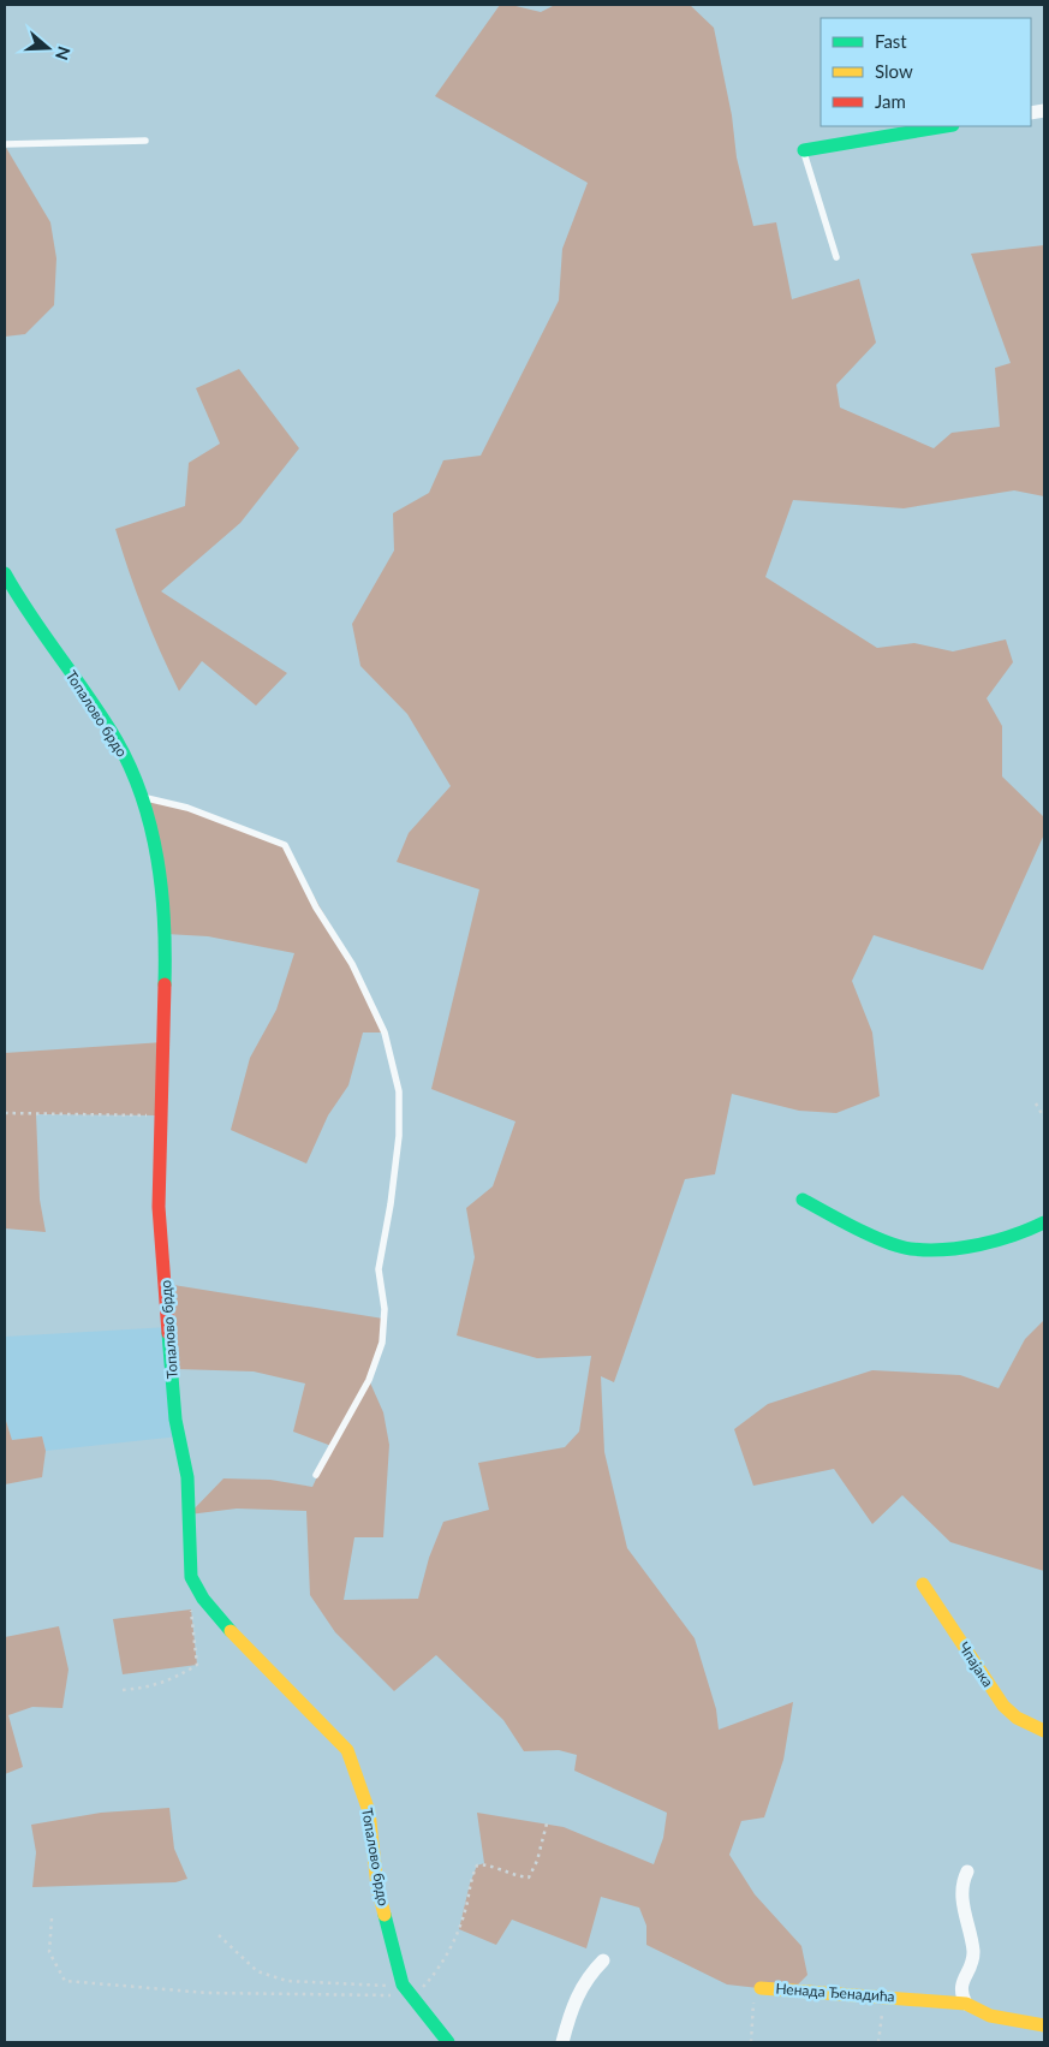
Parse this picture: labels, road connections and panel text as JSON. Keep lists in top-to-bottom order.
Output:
{
  "streets": {
    "street": ["Топалово брдо", "Чпајака", "Ненада Ђенадића"]
  },
  "legend": ["Fast", "Slow", "Jam"],
  "north": "right"
}
